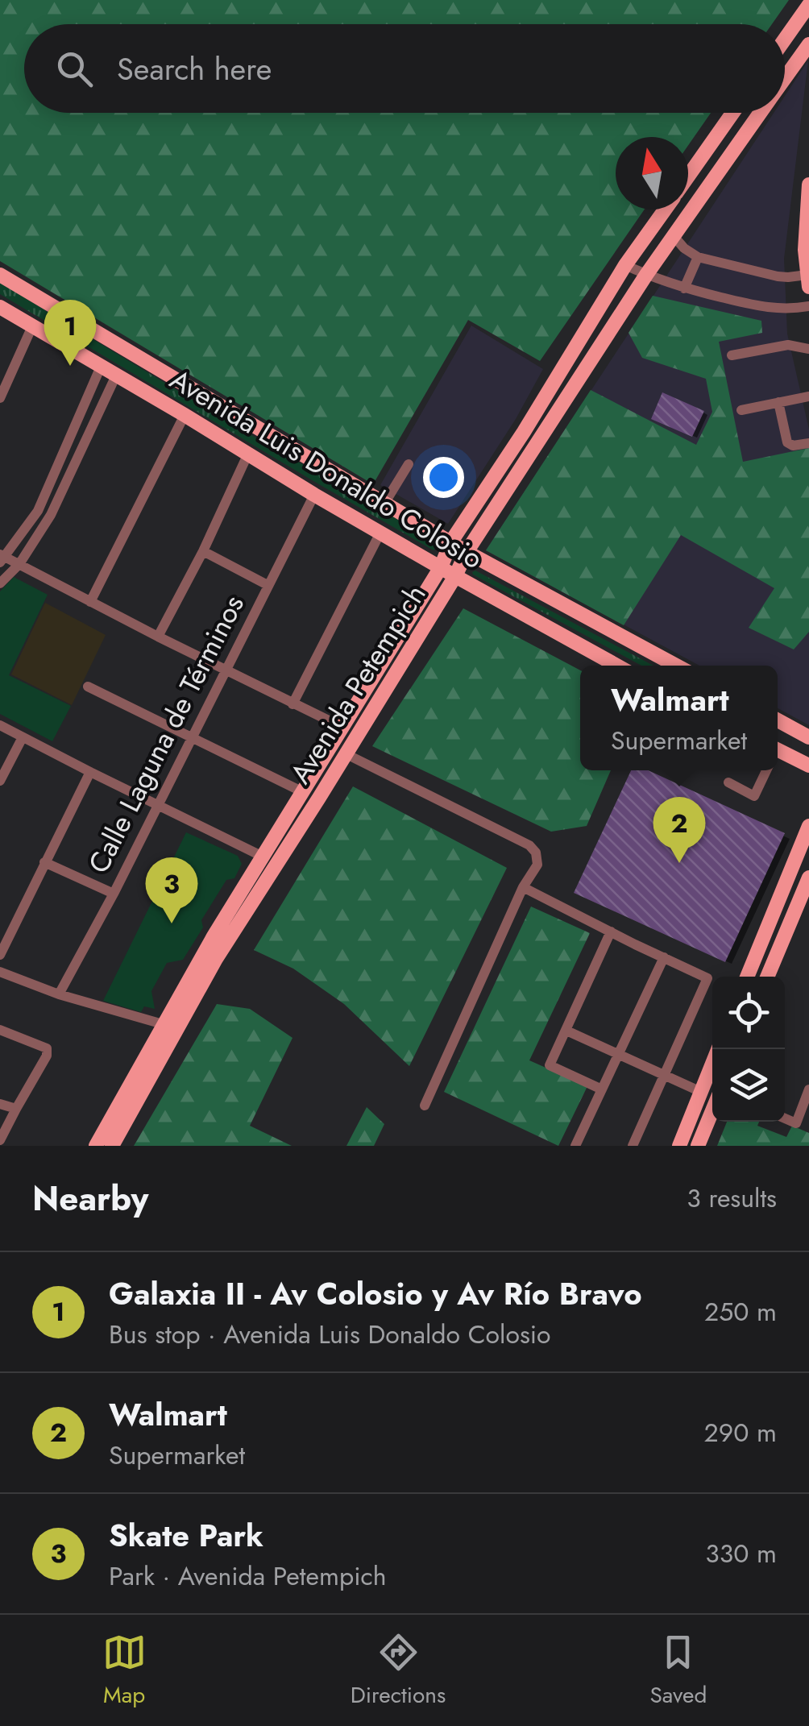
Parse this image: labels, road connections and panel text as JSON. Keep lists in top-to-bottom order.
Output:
{
  "streets": {
    "main road": ["Avenida Luis Donaldo Colosio", "Avenida Petempich"],
    "street": ["Calle Laguna de Términos"]
  },
  "crossings": [
    ["Avenida Luis Donaldo Colosio", "Avenida Petempich"],
    ["Avenida Luis Donaldo Colosio", "Calle Laguna de Términos"]
  ],
  "north": "top",
  "page": {
    "search": "Search here",
    "pins": ["1", "2", "3"],
    "popup": ["Walmart", "Supermarket"],
    "heading": ["Nearby", "3 results"],
    "list": [
      {
        "mark": "1",
        "name": "Galaxia II - Av Colosio y Av Río Bravo",
        "note": "Bus stop · Avenida Luis Donaldo Colosio",
        "value": "250 m"
      },
      {
        "mark": "2",
        "name": "Walmart",
        "note": "Supermarket",
        "value": "290 m"
      },
      {
        "mark": "3",
        "name": "Skate Park",
        "note": "Park · Avenida Petempich",
        "value": "330 m"
      }
    ],
    "nav": ["Map", "Directions", "Saved"]
  }
}
